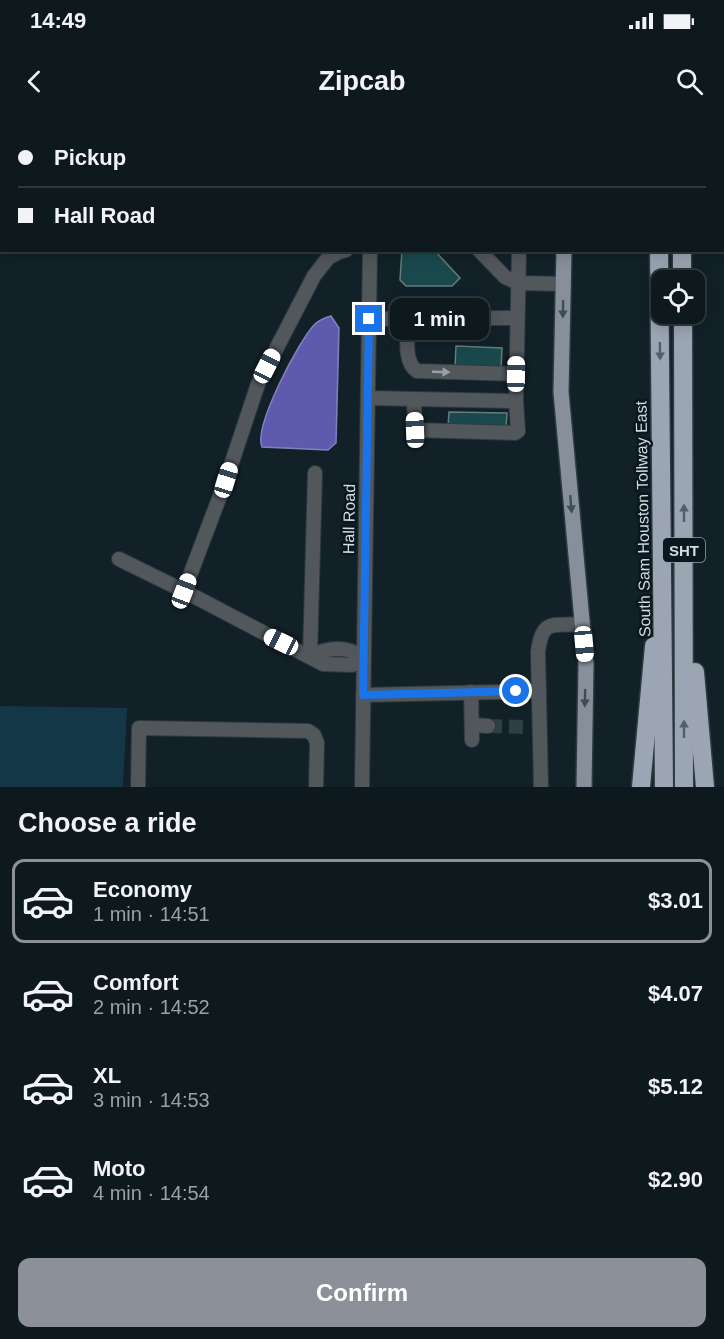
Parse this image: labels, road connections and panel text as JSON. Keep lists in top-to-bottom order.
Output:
{
  "streets": {
    "highway": ["South Sam Houston Tollway East", "SHT"],
    "street": ["Hall Road"]
  },
  "page": {
    "status": "14:49",
    "header": "Zipcab",
    "banner": ["Pickup", "Hall Road"],
    "bubble": "1 min",
    "heading": "Choose a ride",
    "list": [
      {
        "name": "Economy",
        "note": "1 min · 14:51",
        "value": "$3.01"
      },
      {
        "name": "Comfort",
        "note": "2 min · 14:52",
        "value": "$4.07"
      },
      {
        "name": "XL",
        "note": "3 min · 14:53",
        "value": "$5.12"
      },
      {
        "name": "Moto",
        "note": "4 min · 14:54",
        "value": "$2.90"
      }
    ],
    "buttons": "Confirm"
  }
}
